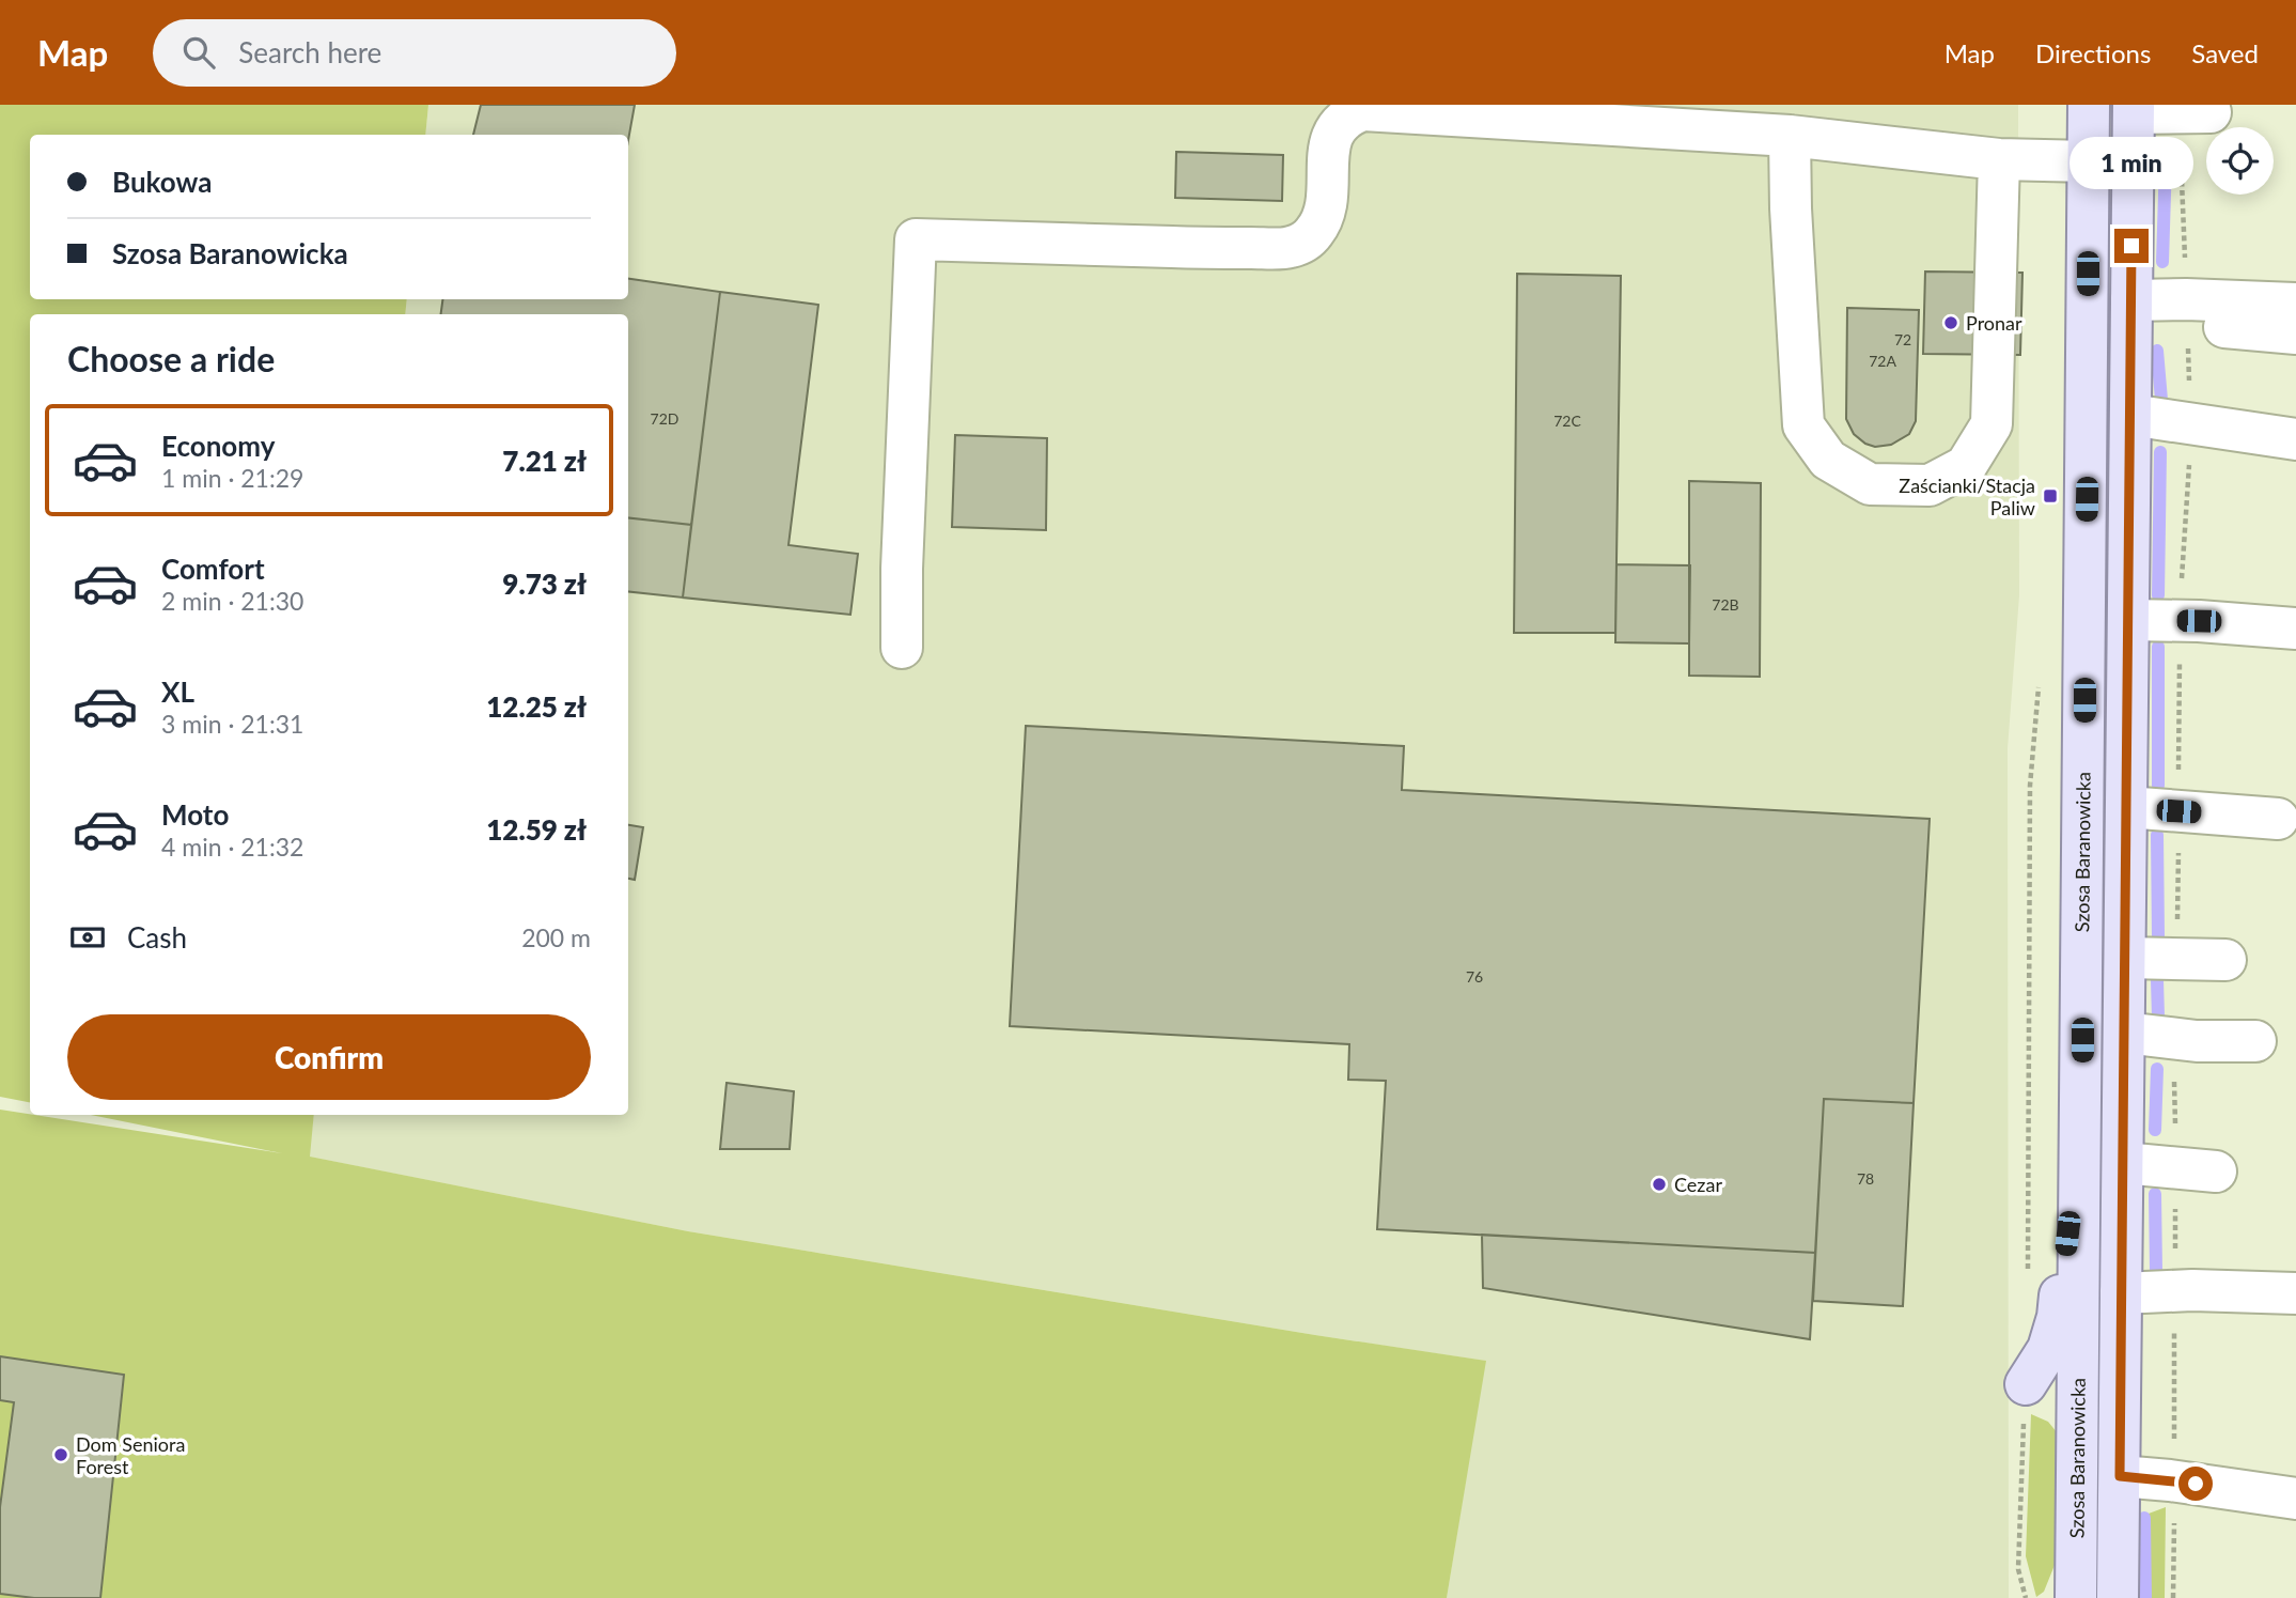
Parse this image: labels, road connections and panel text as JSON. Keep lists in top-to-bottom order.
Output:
{
  "streets": {
    "main road": ["Szosa Baranowicka"]
  },
  "places": {
    "other": ["Pronar", "Cezar", "Dom Seniora Forest"],
    "transit": ["Zaścianki/Stacja Paliw"]
  },
  "house_numbers": [
    "72",
    "72A",
    "72D",
    "72C",
    "72B",
    "76",
    "78"
  ],
  "page": {
    "header": "Map",
    "search": "Search here",
    "nav": ["Map", "Directions", "Saved"],
    "banner": ["Bukowa", "Szosa Baranowicka"],
    "bubble": "1 min",
    "heading": "Choose a ride",
    "list": [
      {
        "name": "Economy",
        "note": "1 min · 21:29",
        "value": "7.21 zł"
      },
      {
        "name": "Comfort",
        "note": "2 min · 21:30",
        "value": "9.73 zł"
      },
      {
        "name": "XL",
        "note": "3 min · 21:31",
        "value": "12.25 zł"
      },
      {
        "name": "Moto",
        "note": "4 min · 21:32",
        "value": "12.59 zł"
      }
    ],
    "pay": ["Cash", "200 m"],
    "buttons": "Confirm"
  }
}
